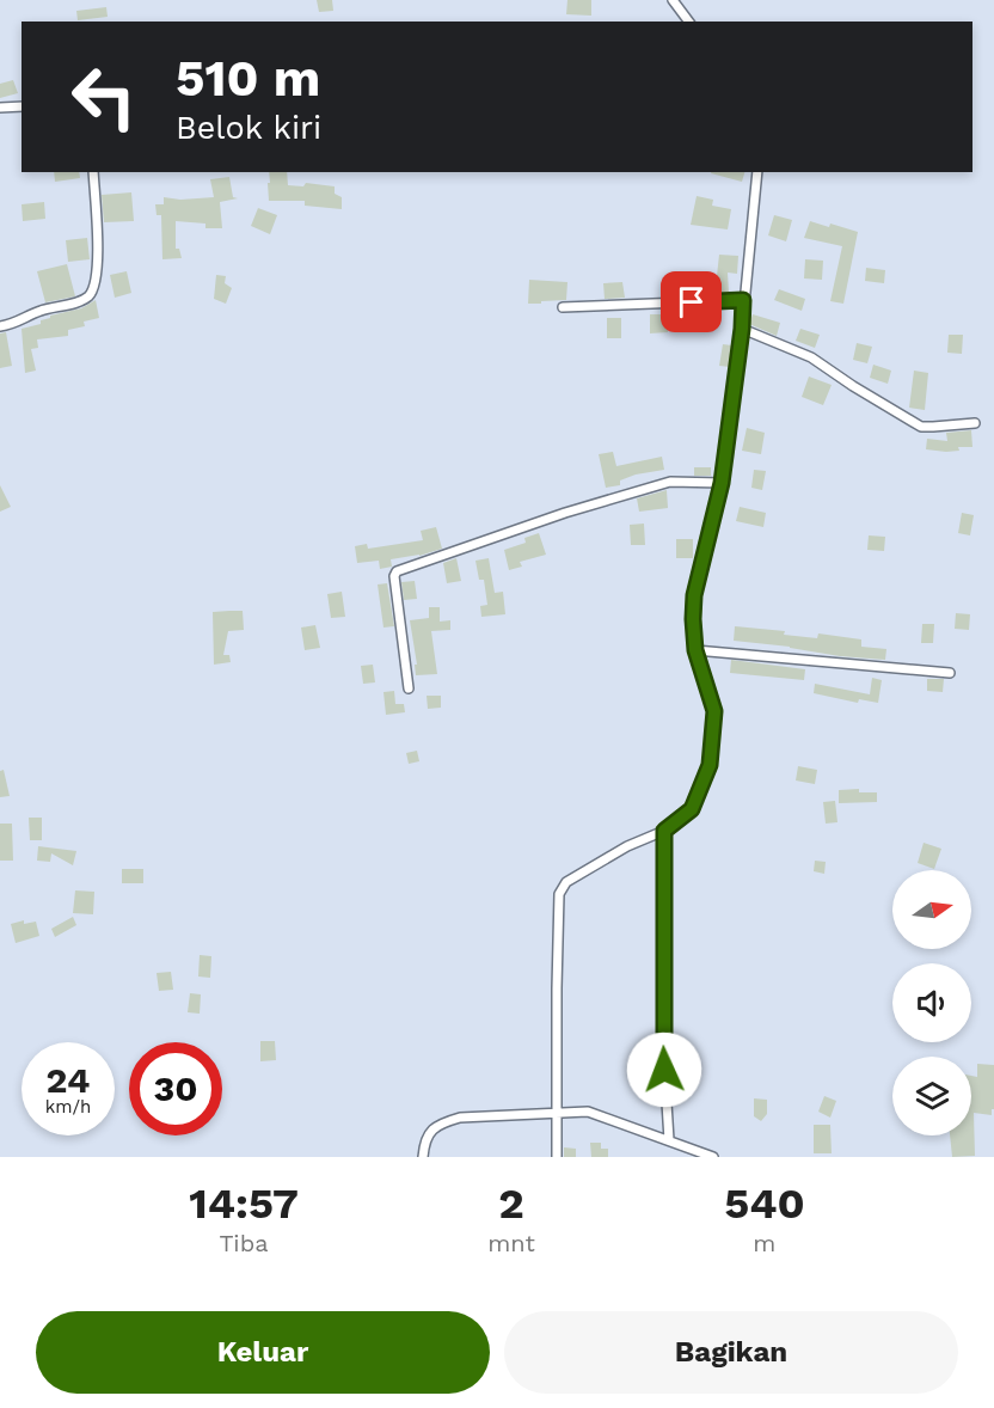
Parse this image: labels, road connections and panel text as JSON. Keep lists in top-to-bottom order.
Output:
{
  "north": "right",
  "page": {
    "turn": ["510 m", "Belok kiri"],
    "speed": "24 km/h",
    "limit": "30",
    "eta": [
      "14:57",
      "Tiba",
      "2",
      "mnt",
      "540",
      "m"
    ],
    "buttons": ["Keluar", "Bagikan"]
  }
}
